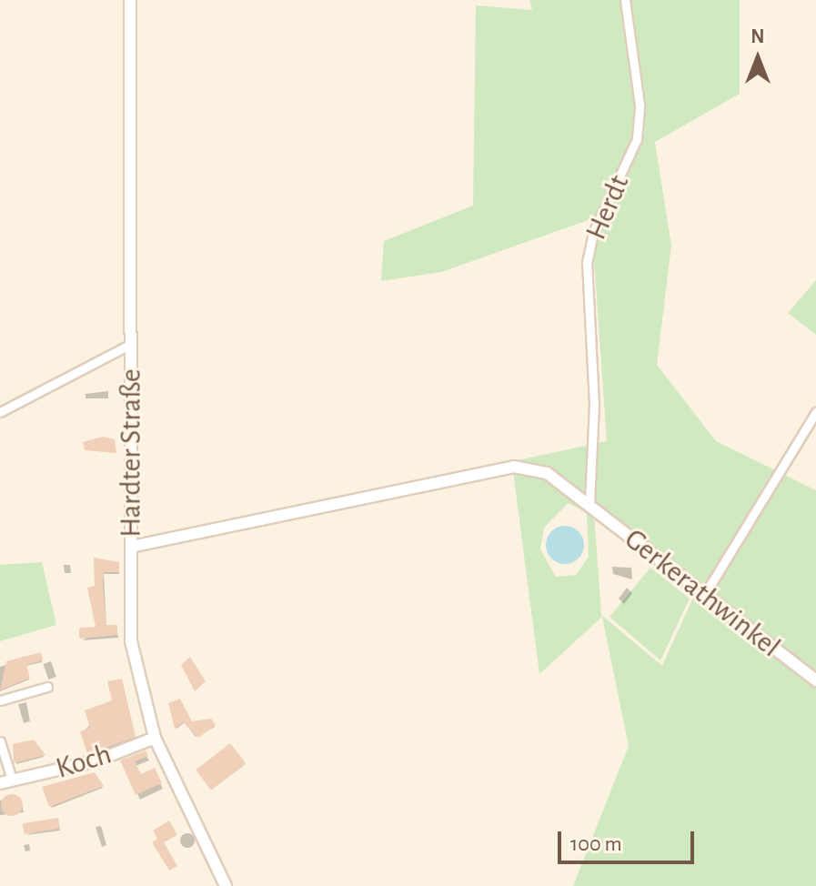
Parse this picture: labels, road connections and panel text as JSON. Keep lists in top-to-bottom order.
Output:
{
  "streets": {
    "street": [
      "Herdt",
      "Hardter Straße",
      "Gerkerathwinkel",
      "Koch"
    ]
  },
  "crossings": [
    ["Herdt", "Gerkerathwinkel"],
    ["Hardter Straße", "Gerkerathwinkel"],
    ["Hardter Straße", "Koch"]
  ],
  "scale_bar": "100 m",
  "north": "top"
}
